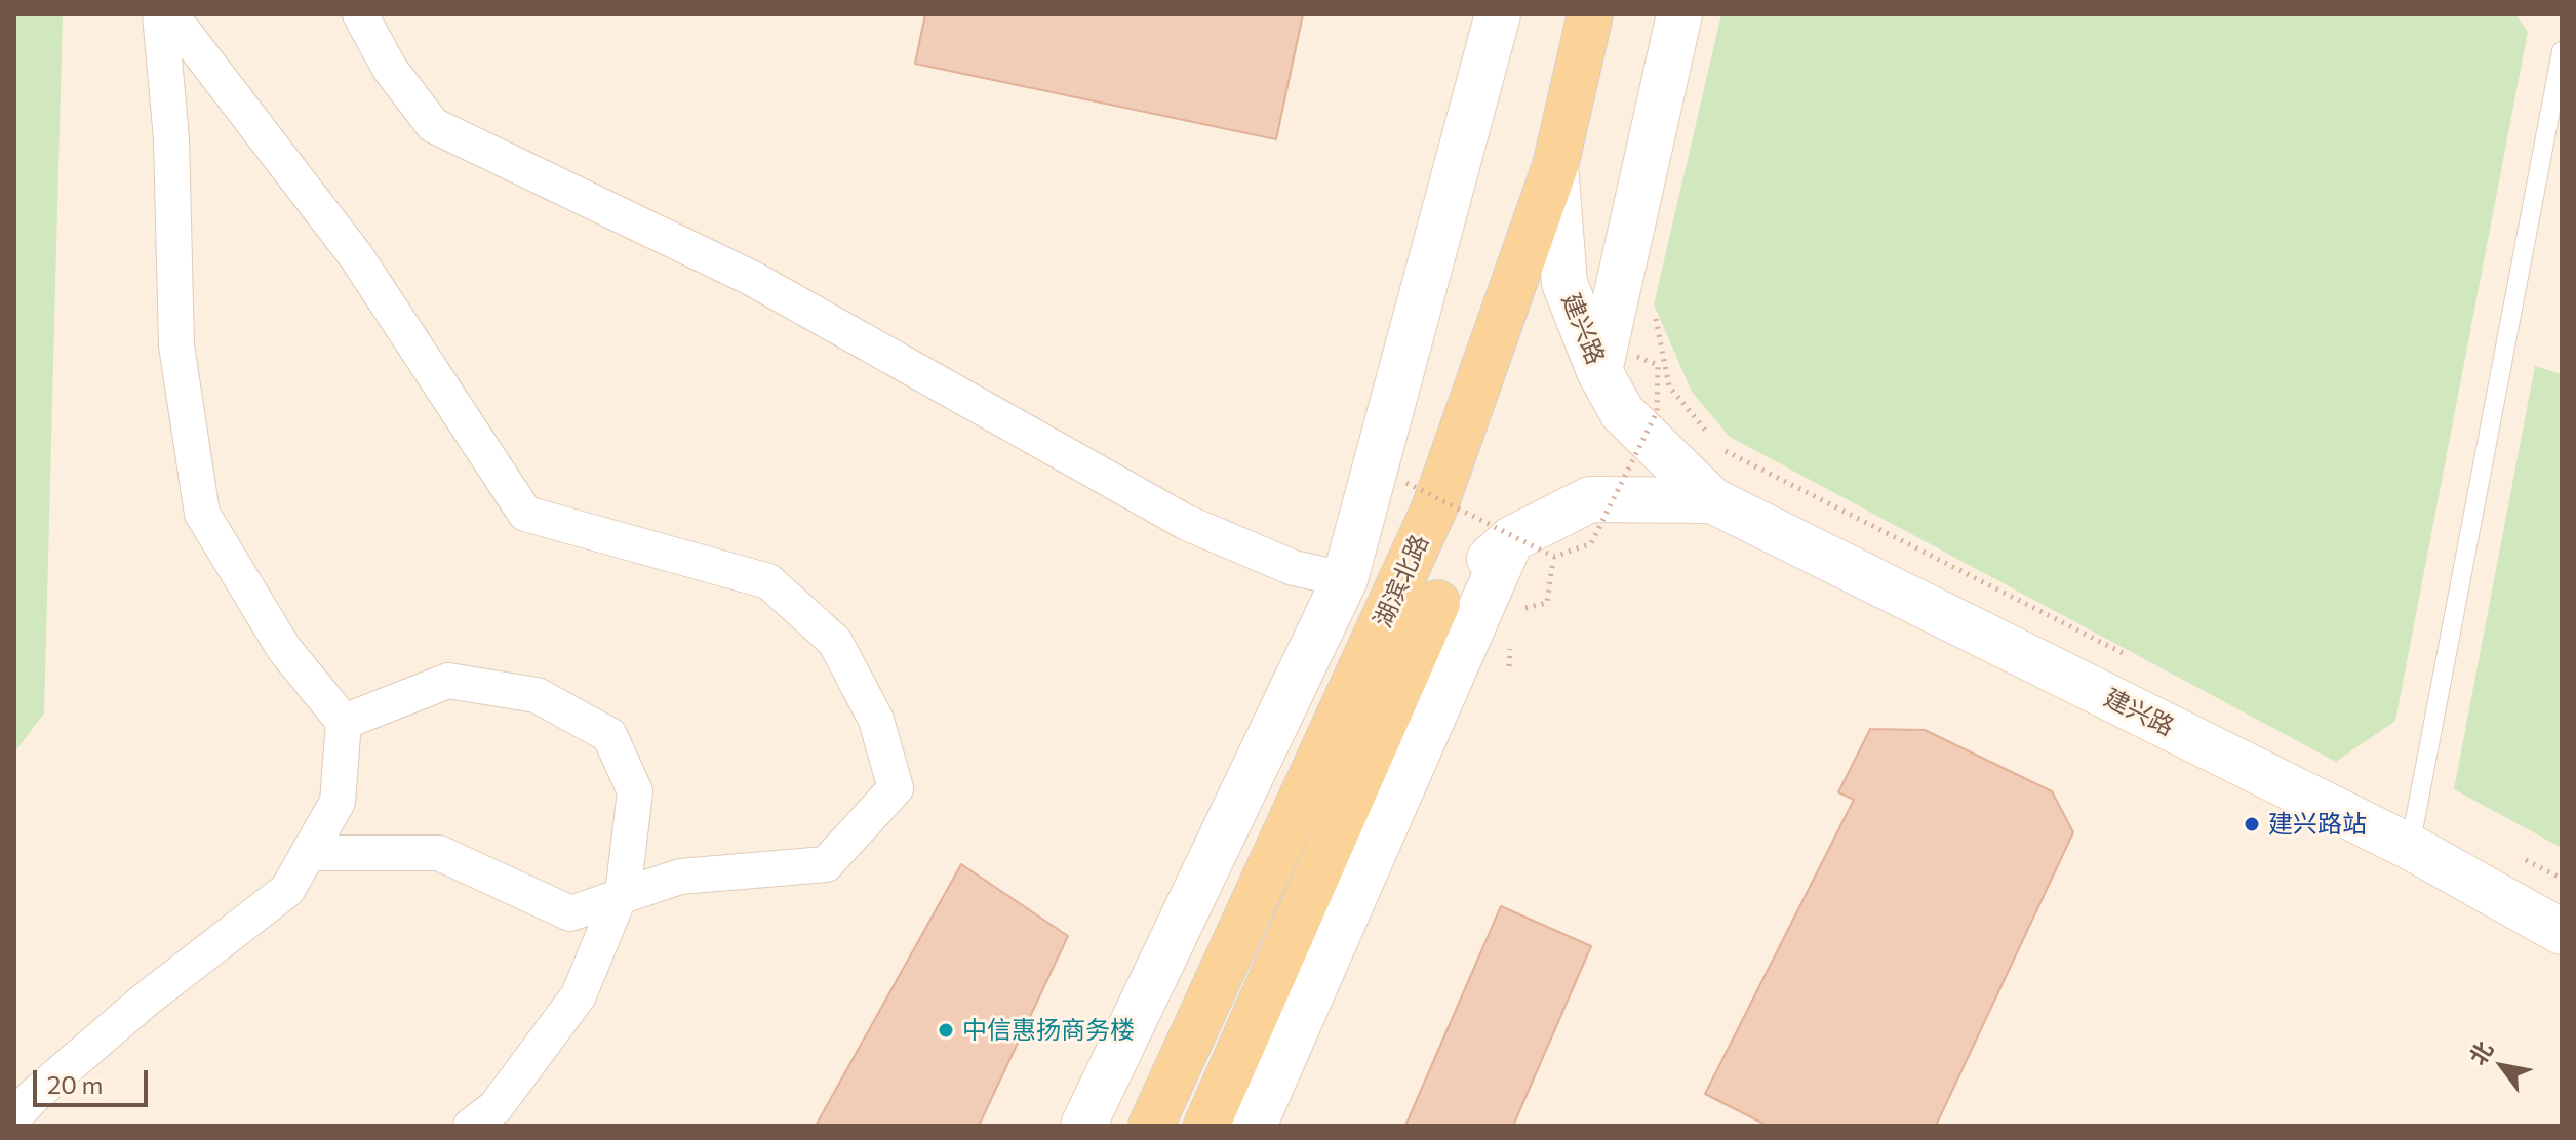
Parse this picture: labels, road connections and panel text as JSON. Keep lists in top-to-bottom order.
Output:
{
  "streets": {
    "main road": ["湖滨北路"],
    "street": ["建兴路"]
  },
  "crossings": [
    ["建兴路", "湖滨北路"]
  ],
  "places": ["建兴路站", "中信惠扬商务楼"],
  "scale_bar": "20 m",
  "north": "top left"
}
